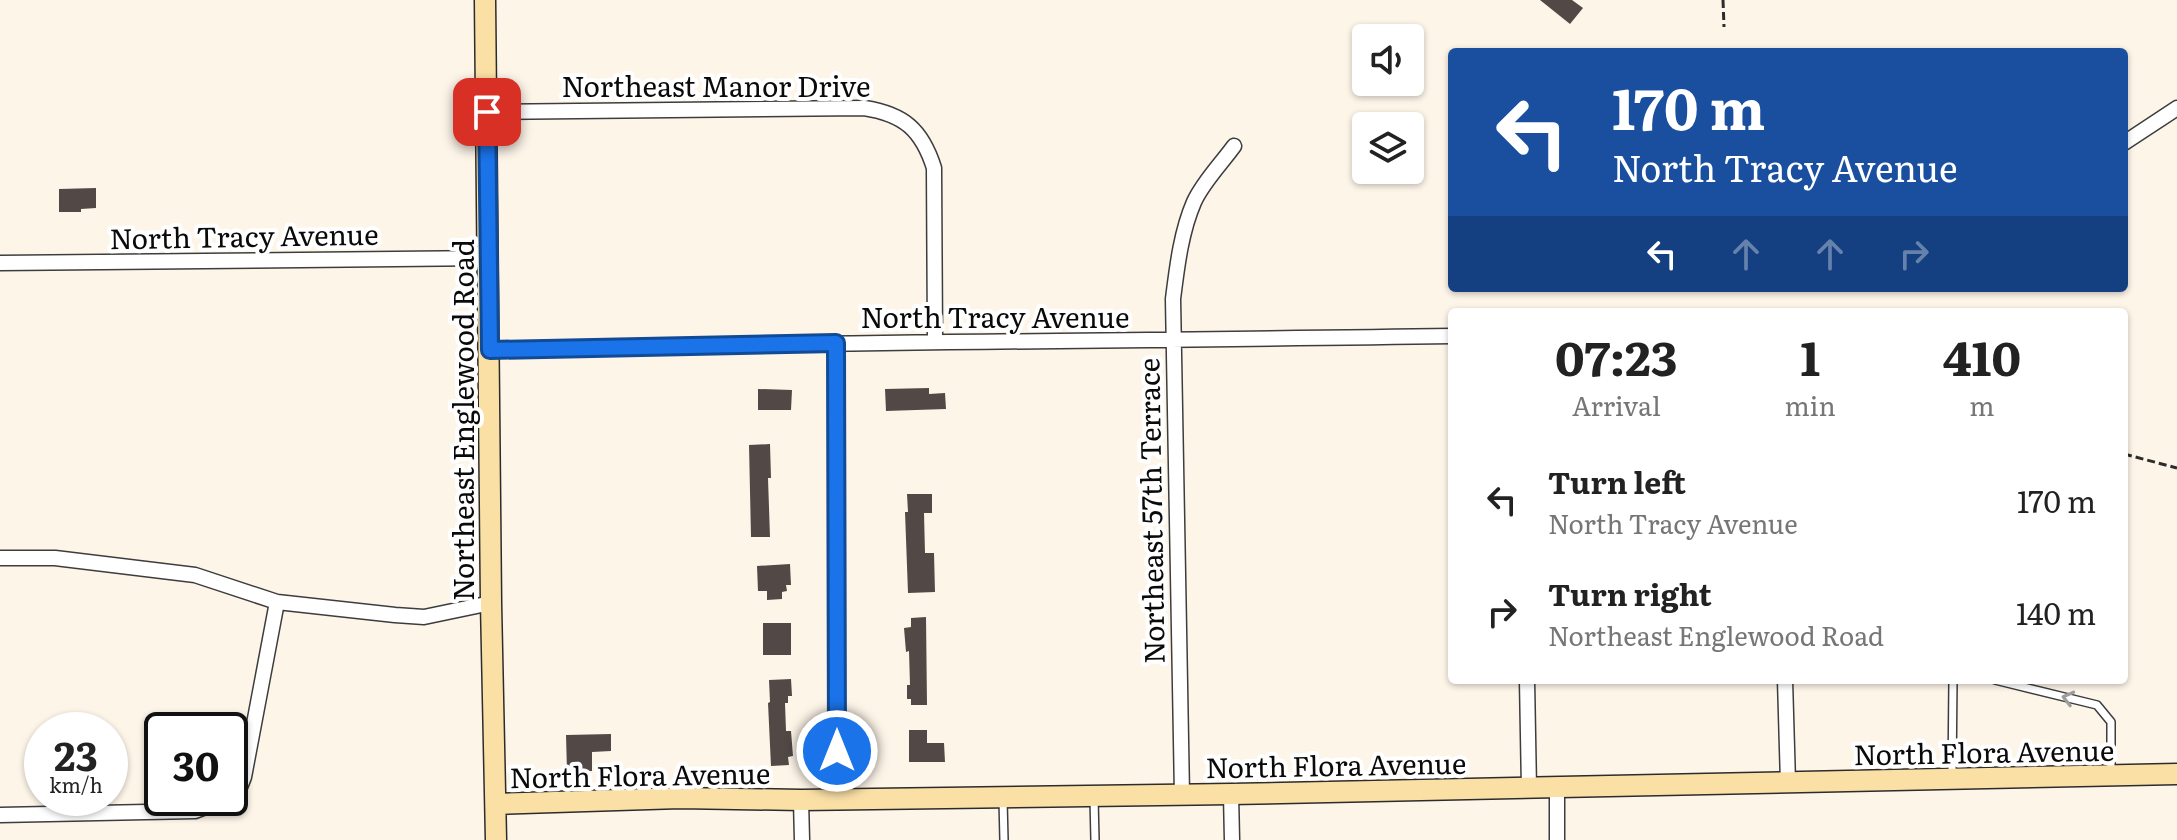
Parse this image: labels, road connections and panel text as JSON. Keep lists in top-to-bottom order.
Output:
{
  "streets": {
    "street": [
      "Northeast Manor Drive",
      "North Tracy Avenue",
      "Northeast Englewood Road",
      "Northeast 57th Terrace",
      "North Flora Avenue"
    ]
  },
  "crossings": [
    ["Northeast Manor Drive", "North Tracy Avenue"],
    ["Northeast Manor Drive", "Northeast Englewood Road"],
    ["North Tracy Avenue", "Northeast Englewood Road"],
    ["North Tracy Avenue", "Northeast 57th Terrace"],
    ["Northeast Englewood Road", "North Flora Avenue"],
    ["Northeast 57th Terrace", "North Flora Avenue"]
  ],
  "page": {
    "turn": ["170 m", "North Tracy Avenue"],
    "eta": [
      "07:23",
      "Arrival",
      "1",
      "min",
      "410",
      "m"
    ],
    "list": [
      {
        "name": "Turn left",
        "note": "North Tracy Avenue",
        "value": "170 m"
      },
      {
        "name": "Turn right",
        "note": "Northeast Englewood Road",
        "value": "140 m"
      }
    ],
    "speed": "23 km/h",
    "limit": "30"
  }
}
